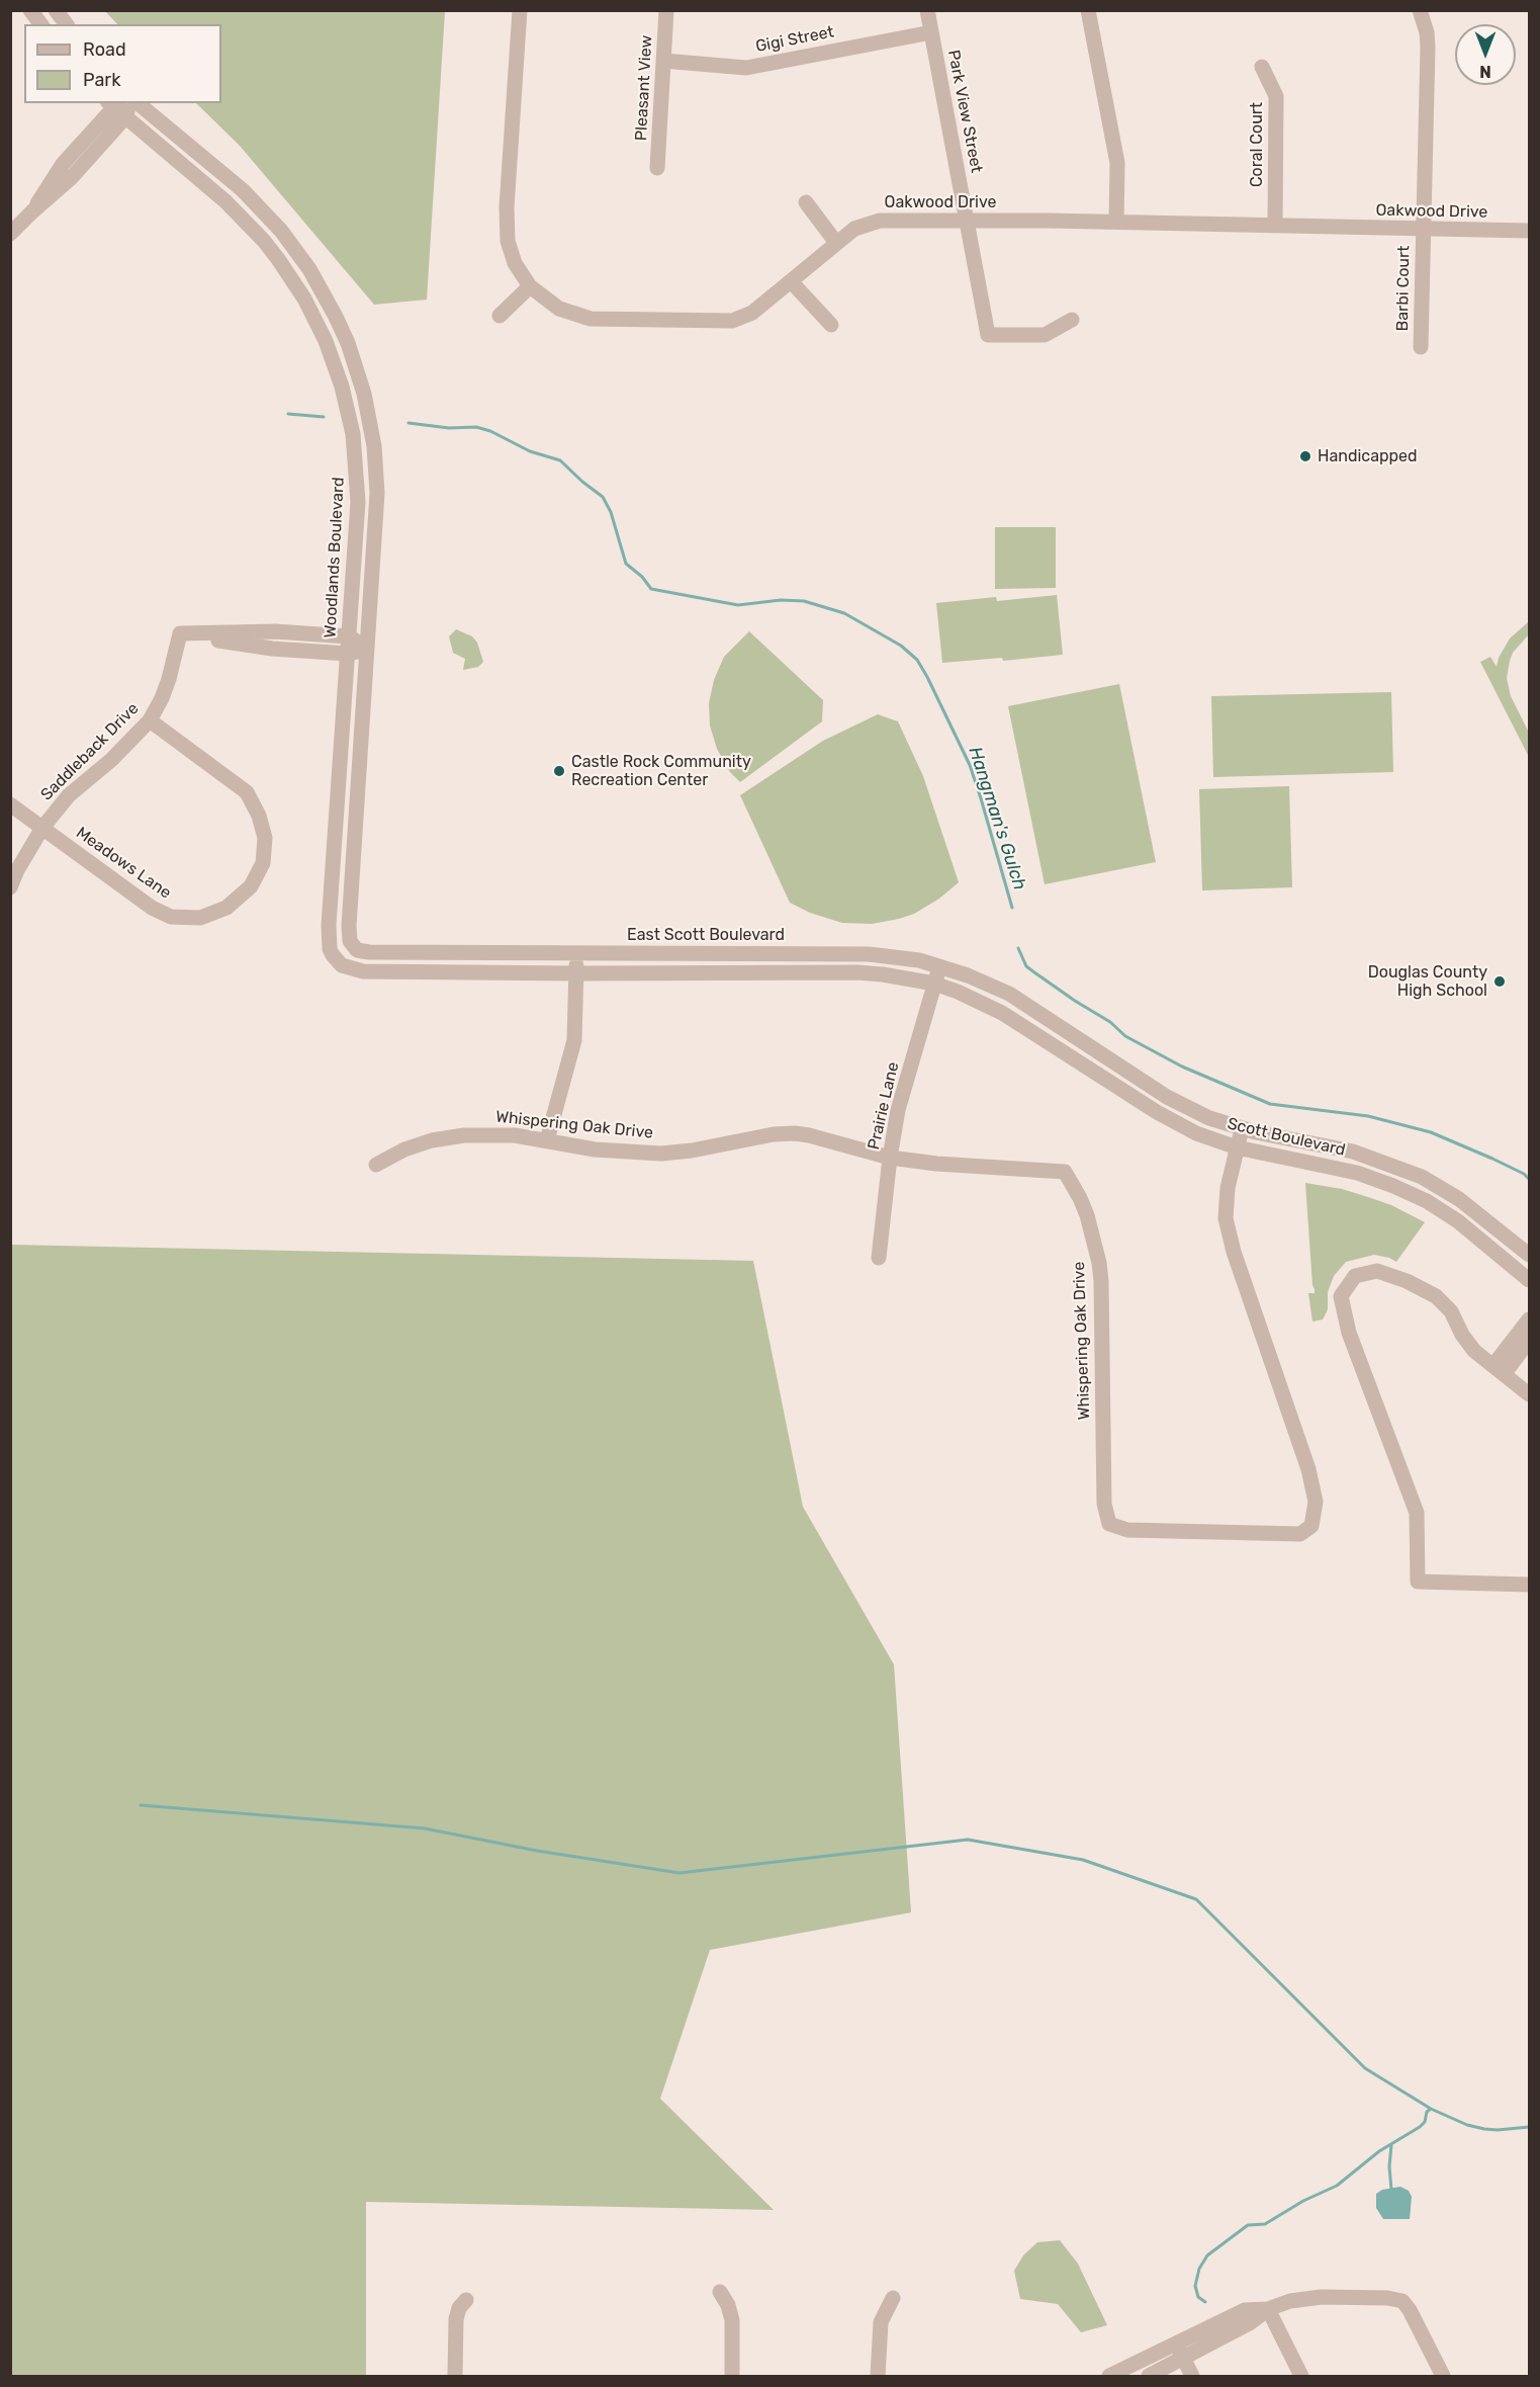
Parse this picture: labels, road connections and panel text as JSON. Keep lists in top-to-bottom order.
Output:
{
  "streets": {
    "street": [
      "Gigi Street",
      "Pleasant View",
      "Park View Street",
      "Coral Court",
      "Oakwood Drive",
      "Barbi Court",
      "Woodlands Boulevard",
      "Saddleback Drive",
      "Meadows Lane",
      "East Scott Boulevard",
      "Prairie Lane",
      "Whispering Oak Drive",
      "Scott Boulevard"
    ]
  },
  "crossings": [
    ["Gigi Street", "Pleasant View"],
    ["Gigi Street", "Park View Street"],
    ["Park View Street", "Oakwood Drive"],
    ["Coral Court", "Oakwood Drive"],
    ["Oakwood Drive", "Barbi Court"],
    ["Saddleback Drive", "Meadows Lane"],
    ["East Scott Boulevard", "Prairie Lane"],
    ["East Scott Boulevard", "Scott Boulevard"],
    ["Prairie Lane", "Whispering Oak Drive"],
    ["Prairie Lane", "Scott Boulevard"],
    ["Whispering Oak Drive", "Scott Boulevard"]
  ],
  "water": ["Hangman's Gulch"],
  "places": ["Handicapped", "Castle Rock Community Recreation Center", "Douglas County High School"],
  "legend": ["Road", "Park"],
  "north": "bottom"
}
